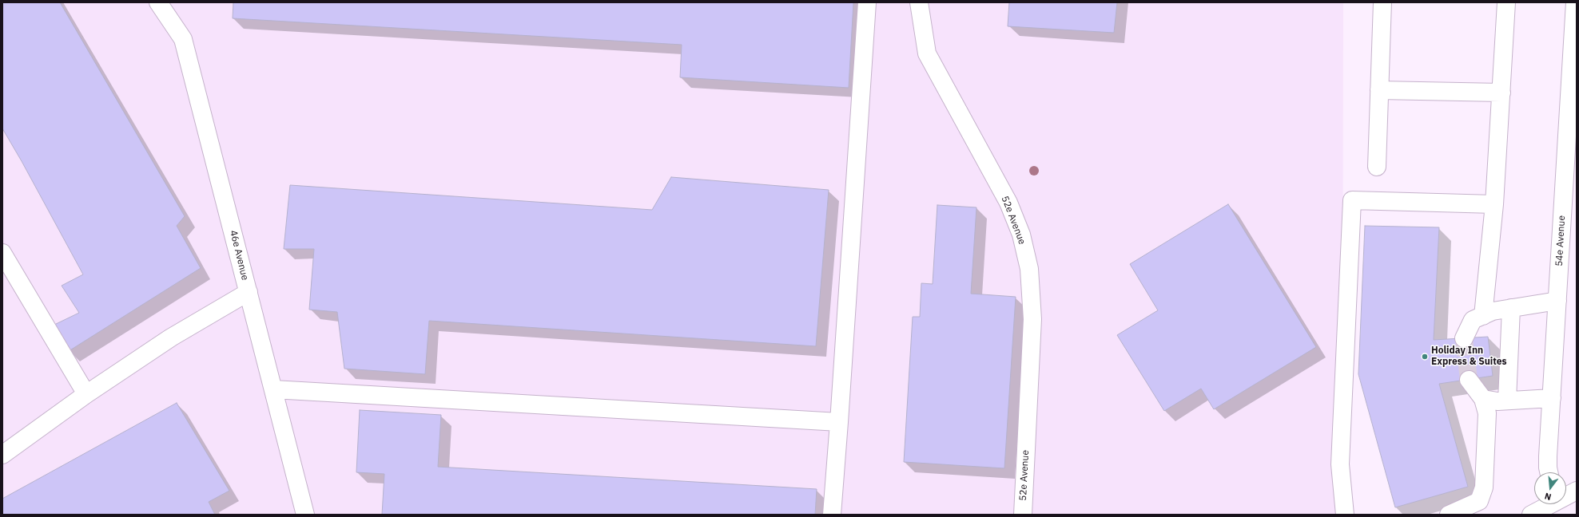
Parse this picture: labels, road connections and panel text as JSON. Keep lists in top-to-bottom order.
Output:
{
  "streets": {
    "street": ["52e Avenue", "54e Avenue", "46e Avenue"]
  },
  "places": ["Holiday Inn Express & Suites"],
  "north": "bottom"
}
